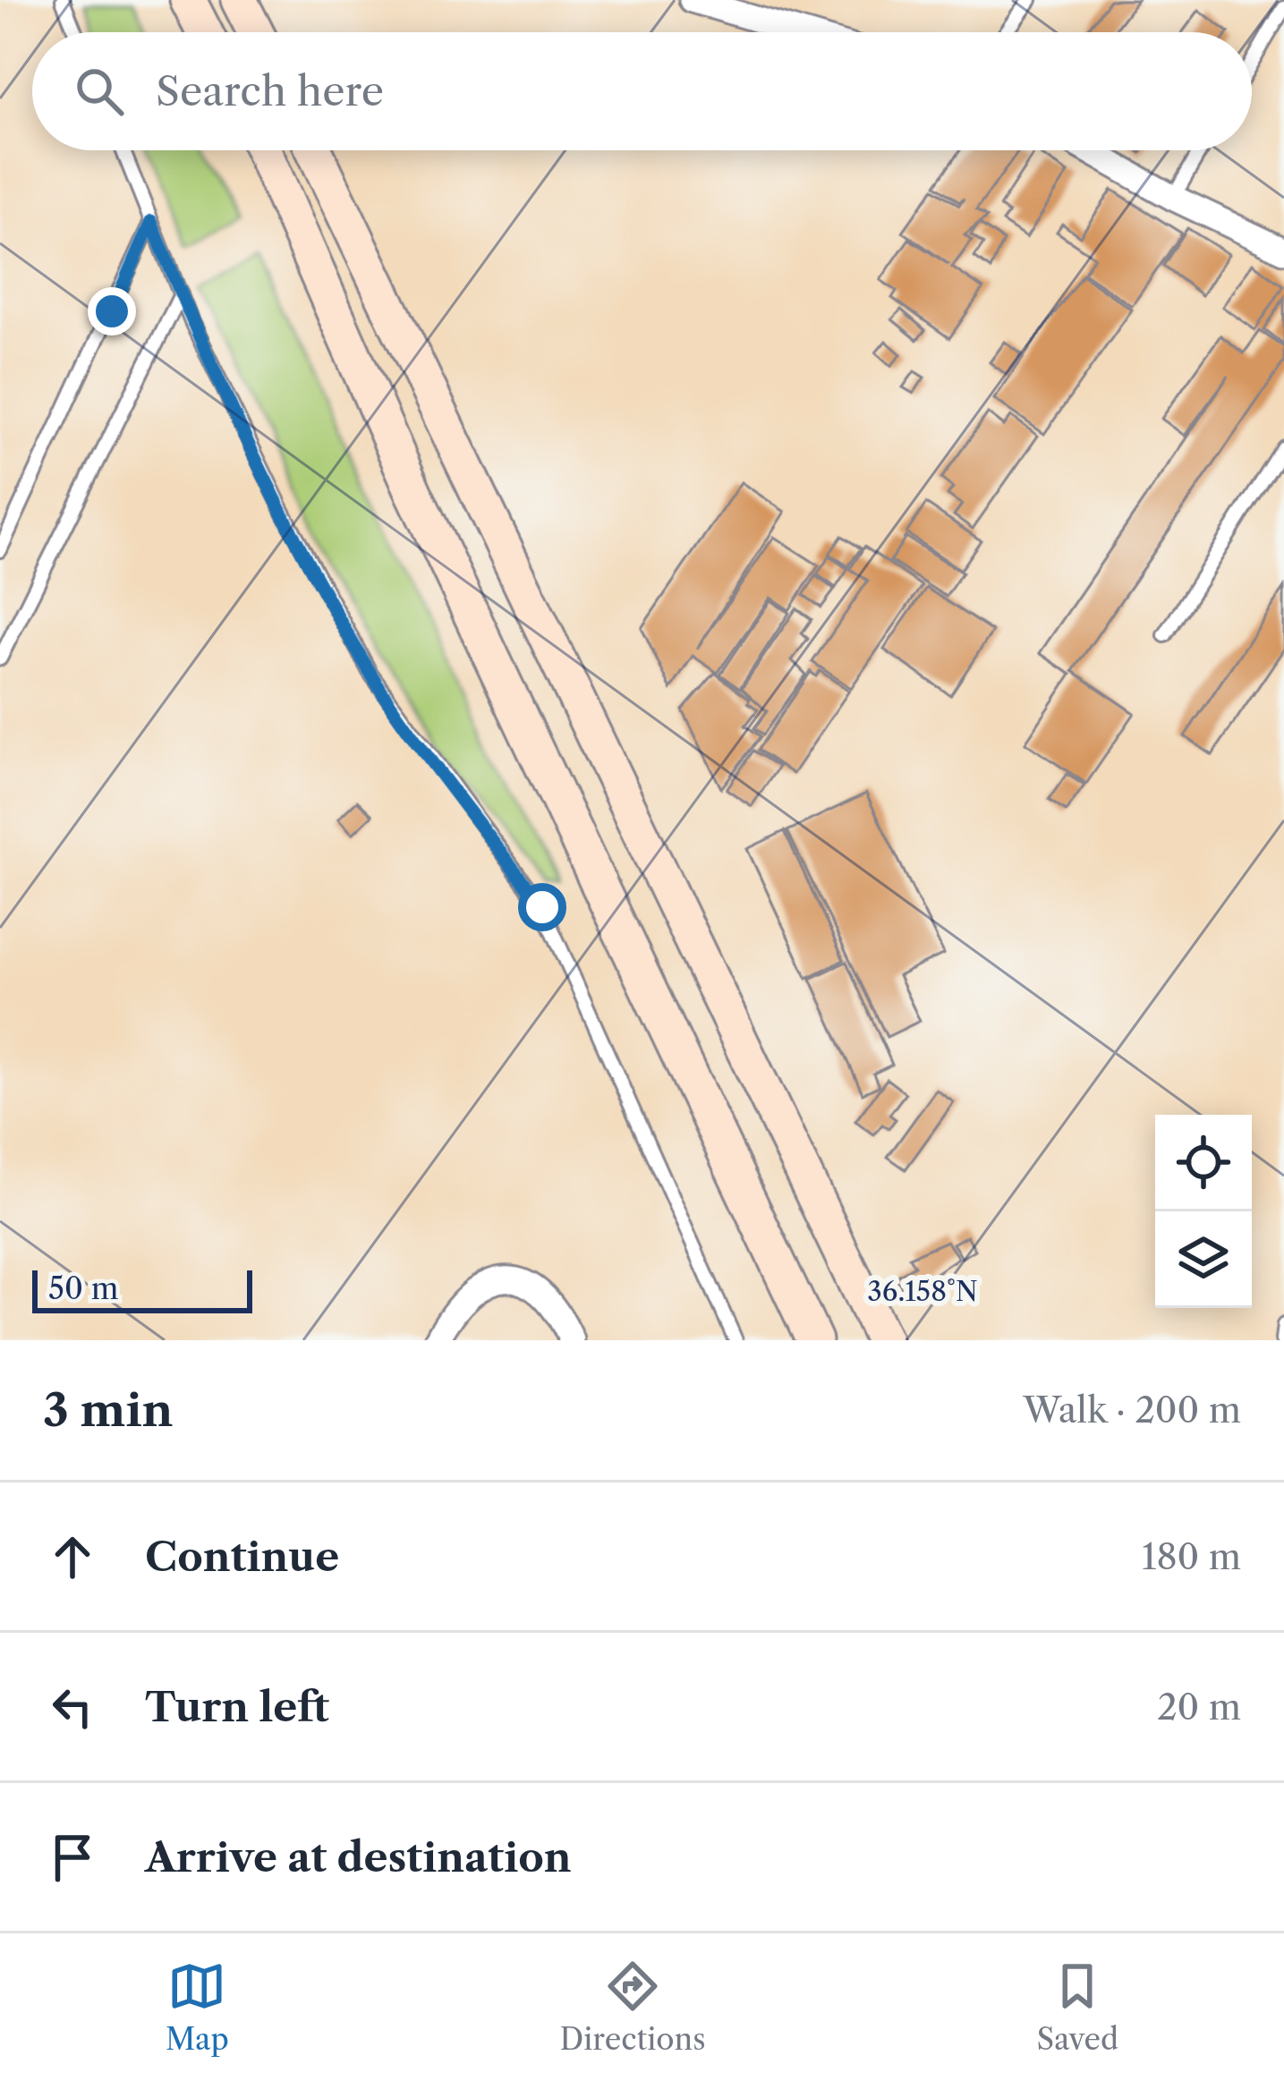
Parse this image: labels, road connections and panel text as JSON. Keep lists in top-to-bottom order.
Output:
{
  "scale_bar": "50 m",
  "page": {
    "search": "Search here",
    "scale": "50 m",
    "heading": ["3 min", "Walk · 200 m"],
    "list": [
      ["Continue", "180 m"],
      ["Turn left", "20 m"],
      "Arrive at destination"
    ],
    "nav": ["Map", "Directions", "Saved"]
  },
  "coordinates": ["36.158°N"]
}
